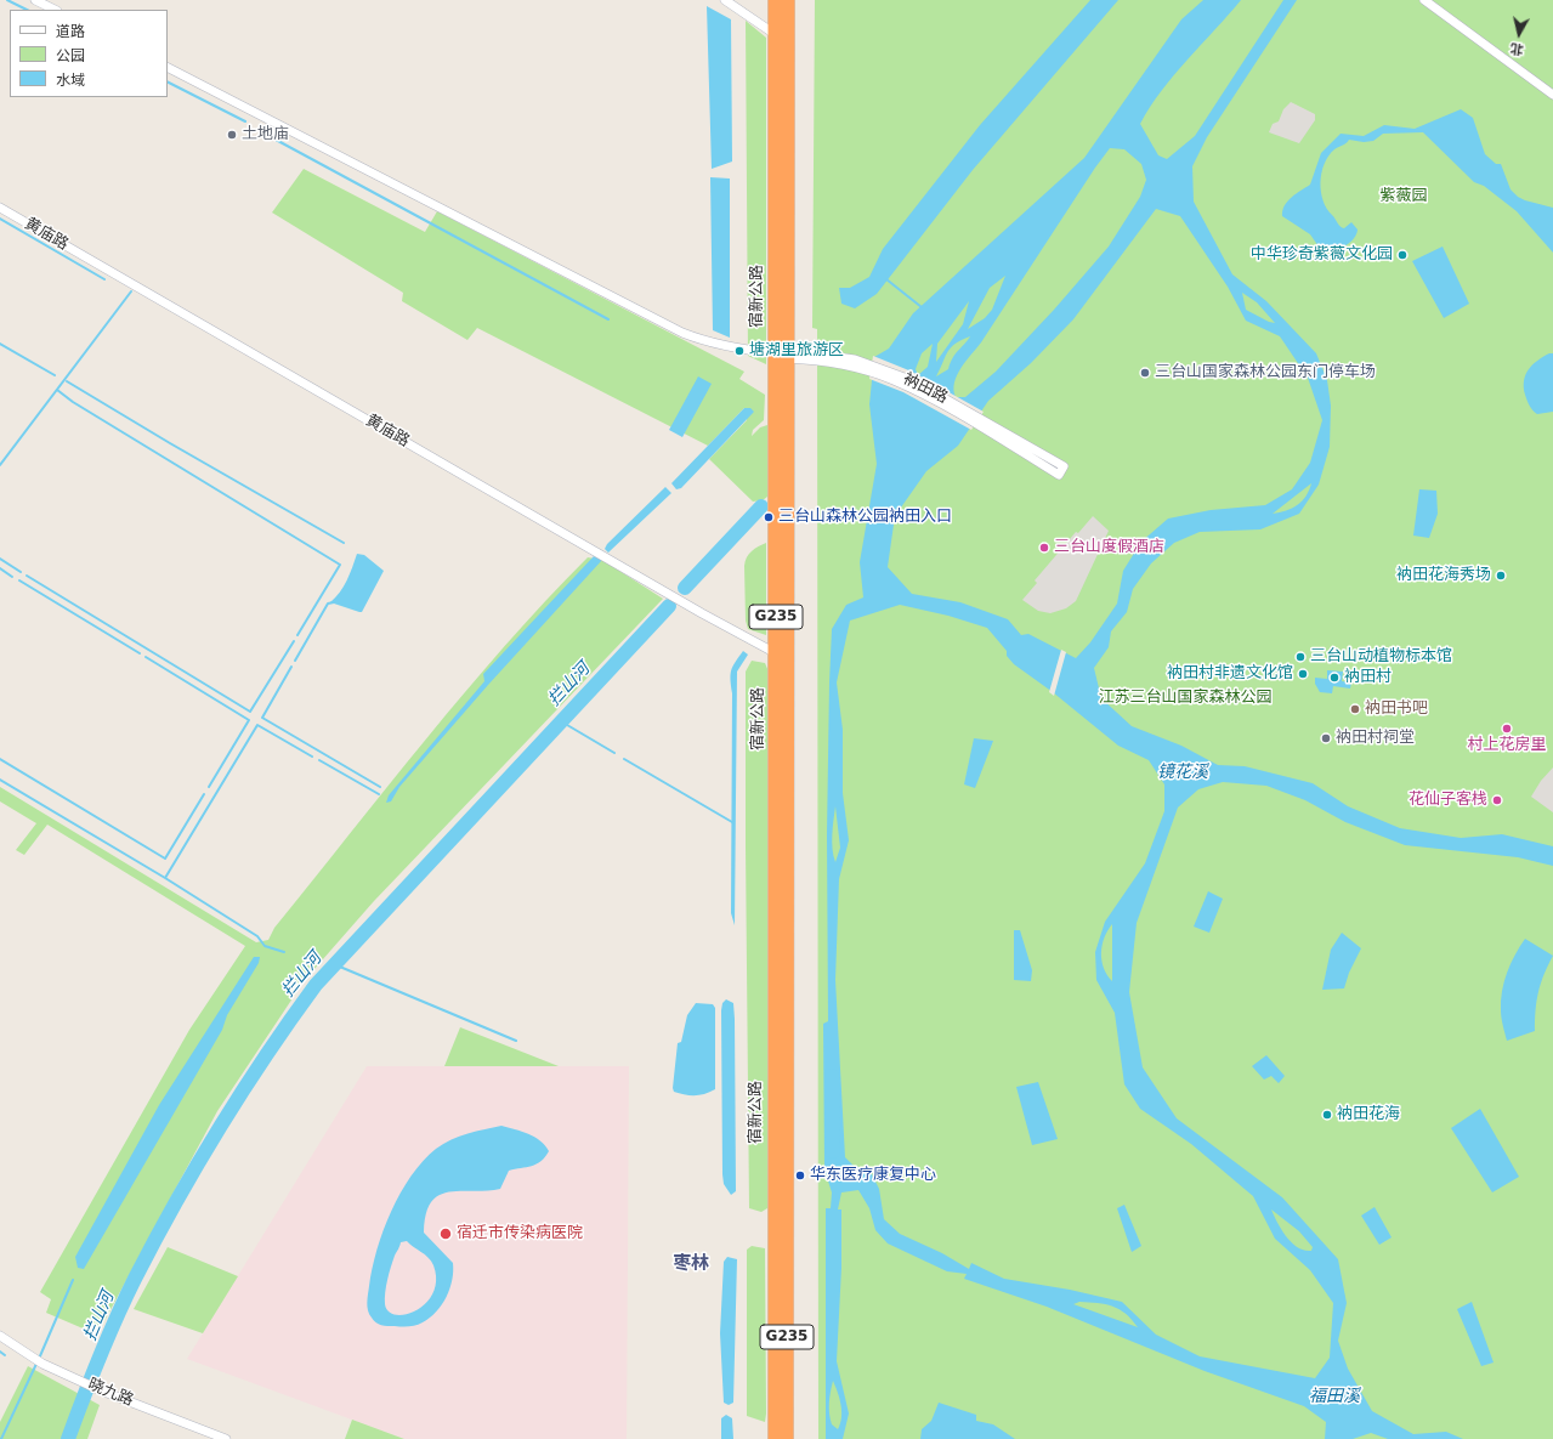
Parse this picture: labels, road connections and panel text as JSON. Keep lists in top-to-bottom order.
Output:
{
  "streets": {
    "highway": ["宿新公路", "G235"],
    "street": ["黄庙路", "衲田路", "晓九路"]
  },
  "crossings": [
    ["黄庙路", "宿新公路"],
    ["宿新公路", "衲田路"]
  ],
  "districts": ["枣林"],
  "water": ["拦山河", "镜花溪", "福田溪"],
  "parks": ["紫薇园", "江苏三台山国家森林公园"],
  "places": [
    "土地庙",
    "中华珍奇紫薇文化园",
    "塘湖里旅游区",
    "三台山国家森林公园东门停车场",
    "三台山森林公园衲田入口",
    "三台山度假酒店",
    "衲田花海秀场",
    "三台山动植物标本馆",
    "衲田村非遗文化馆",
    "衲田村",
    "衲田书吧",
    "村上花房里",
    "衲田村祠堂",
    "花仙子客栈",
    "衲田花海",
    "华东医疗康复中心",
    "宿迁市传染病医院"
  ],
  "legend": ["道路", "公园", "水域"],
  "north": "bottom"
}
